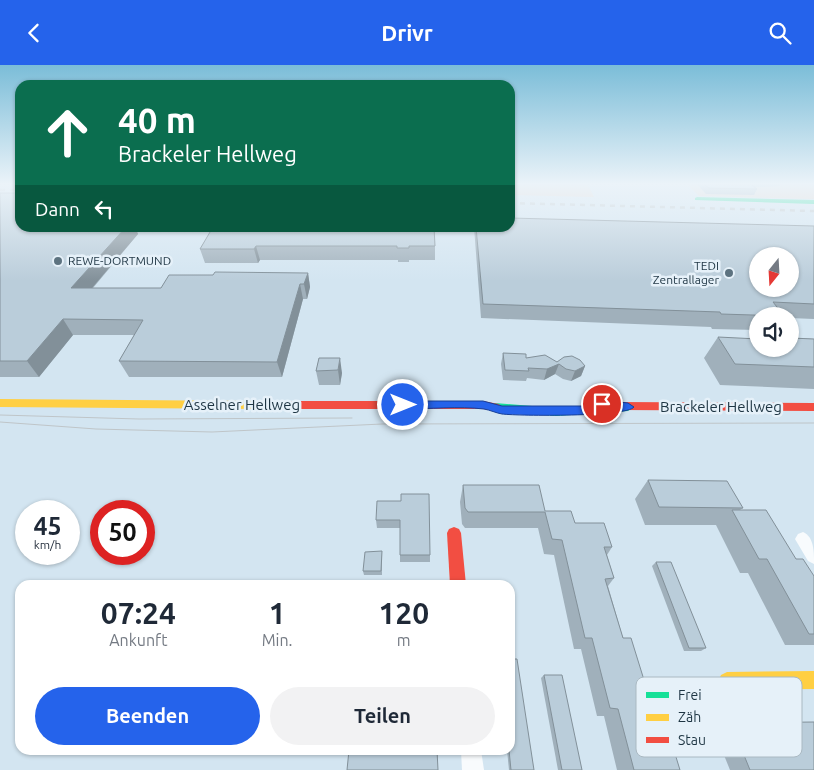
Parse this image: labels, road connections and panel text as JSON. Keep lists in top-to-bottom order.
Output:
{
  "streets": {
    "main road": ["Asselner Hellweg", "Brackeler Hellweg"]
  },
  "crossings": [
    ["Asselner Hellweg", "Brackeler Hellweg"]
  ],
  "places": ["REWE-DORTMUND", "TEDI Zentrallager"],
  "legend": ["Frei", "Zäh", "Stau"],
  "north": "bottom",
  "page": {
    "header": "Drivr",
    "turn": ["40 m", "Brackeler Hellweg"],
    "then": "Dann",
    "speed": "45 km/h",
    "limit": "50",
    "eta": [
      "07:24",
      "Ankunft",
      "1",
      "Min.",
      "120",
      "m"
    ],
    "buttons": ["Beenden", "Teilen"]
  }
}
